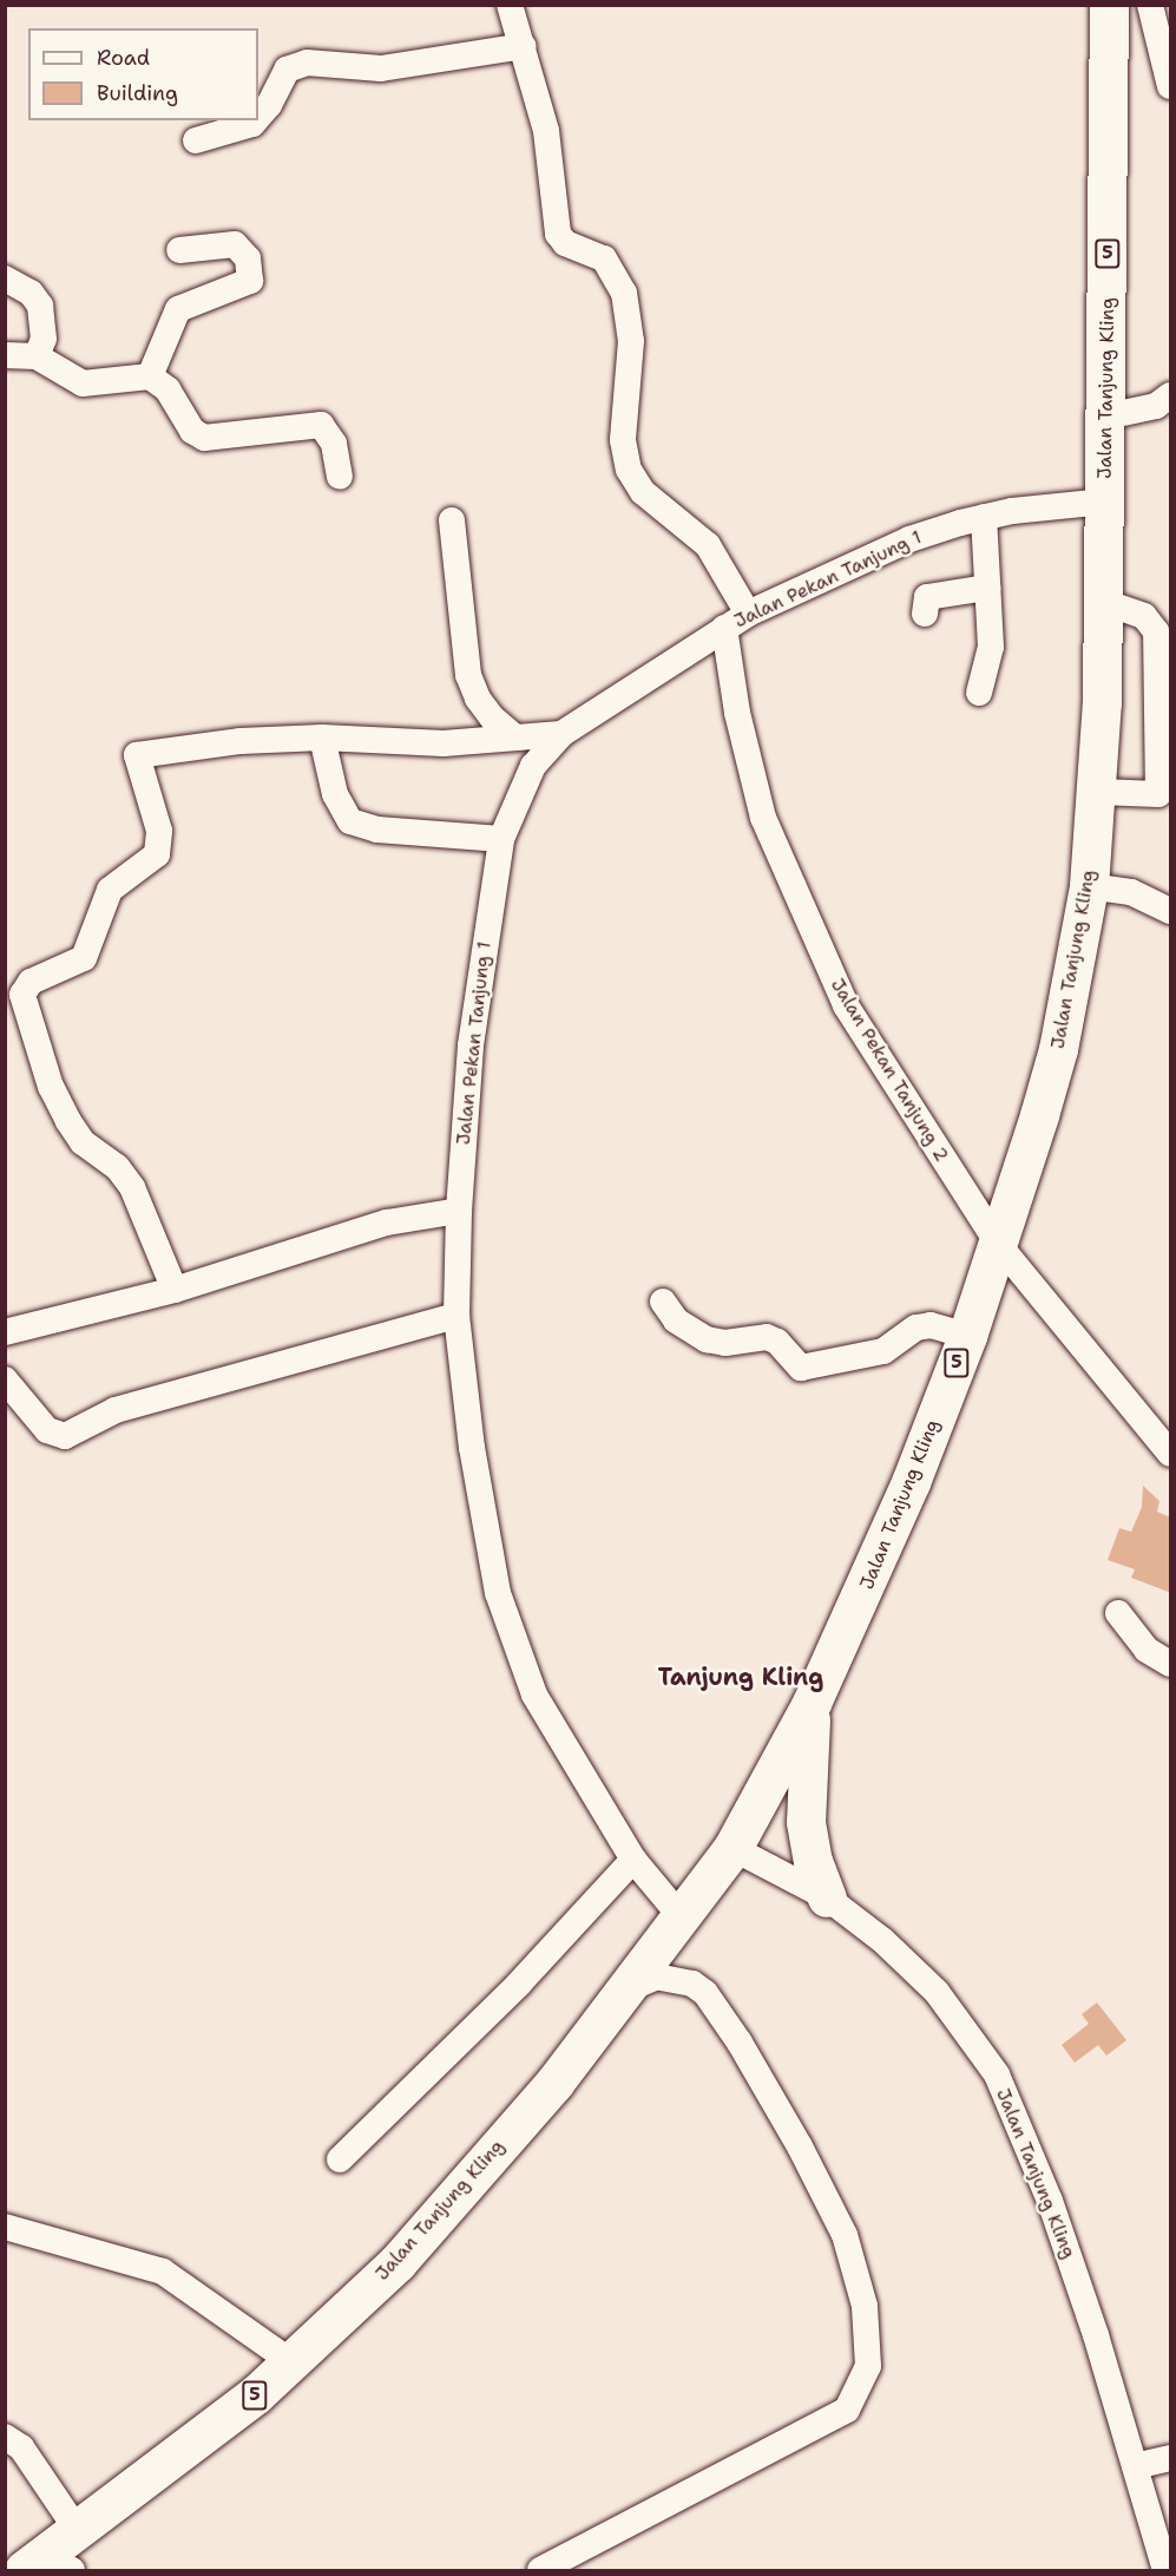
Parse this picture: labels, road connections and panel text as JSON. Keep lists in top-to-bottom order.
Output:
{
  "streets": {
    "highway": ["5", "Jalan Tanjung Kling"],
    "street": ["Jalan Pekan Tanjung 1", "Jalan Pekan Tanjung 2"]
  },
  "crossings": [
    ["Jalan Tanjung Kling", "Jalan Pekan Tanjung 1"],
    ["Jalan Tanjung Kling", "Jalan Pekan Tanjung 2"],
    ["Jalan Pekan Tanjung 1", "Jalan Pekan Tanjung 2"]
  ],
  "districts": ["Tanjung Kling"],
  "legend": ["Road", "Building"]
}
